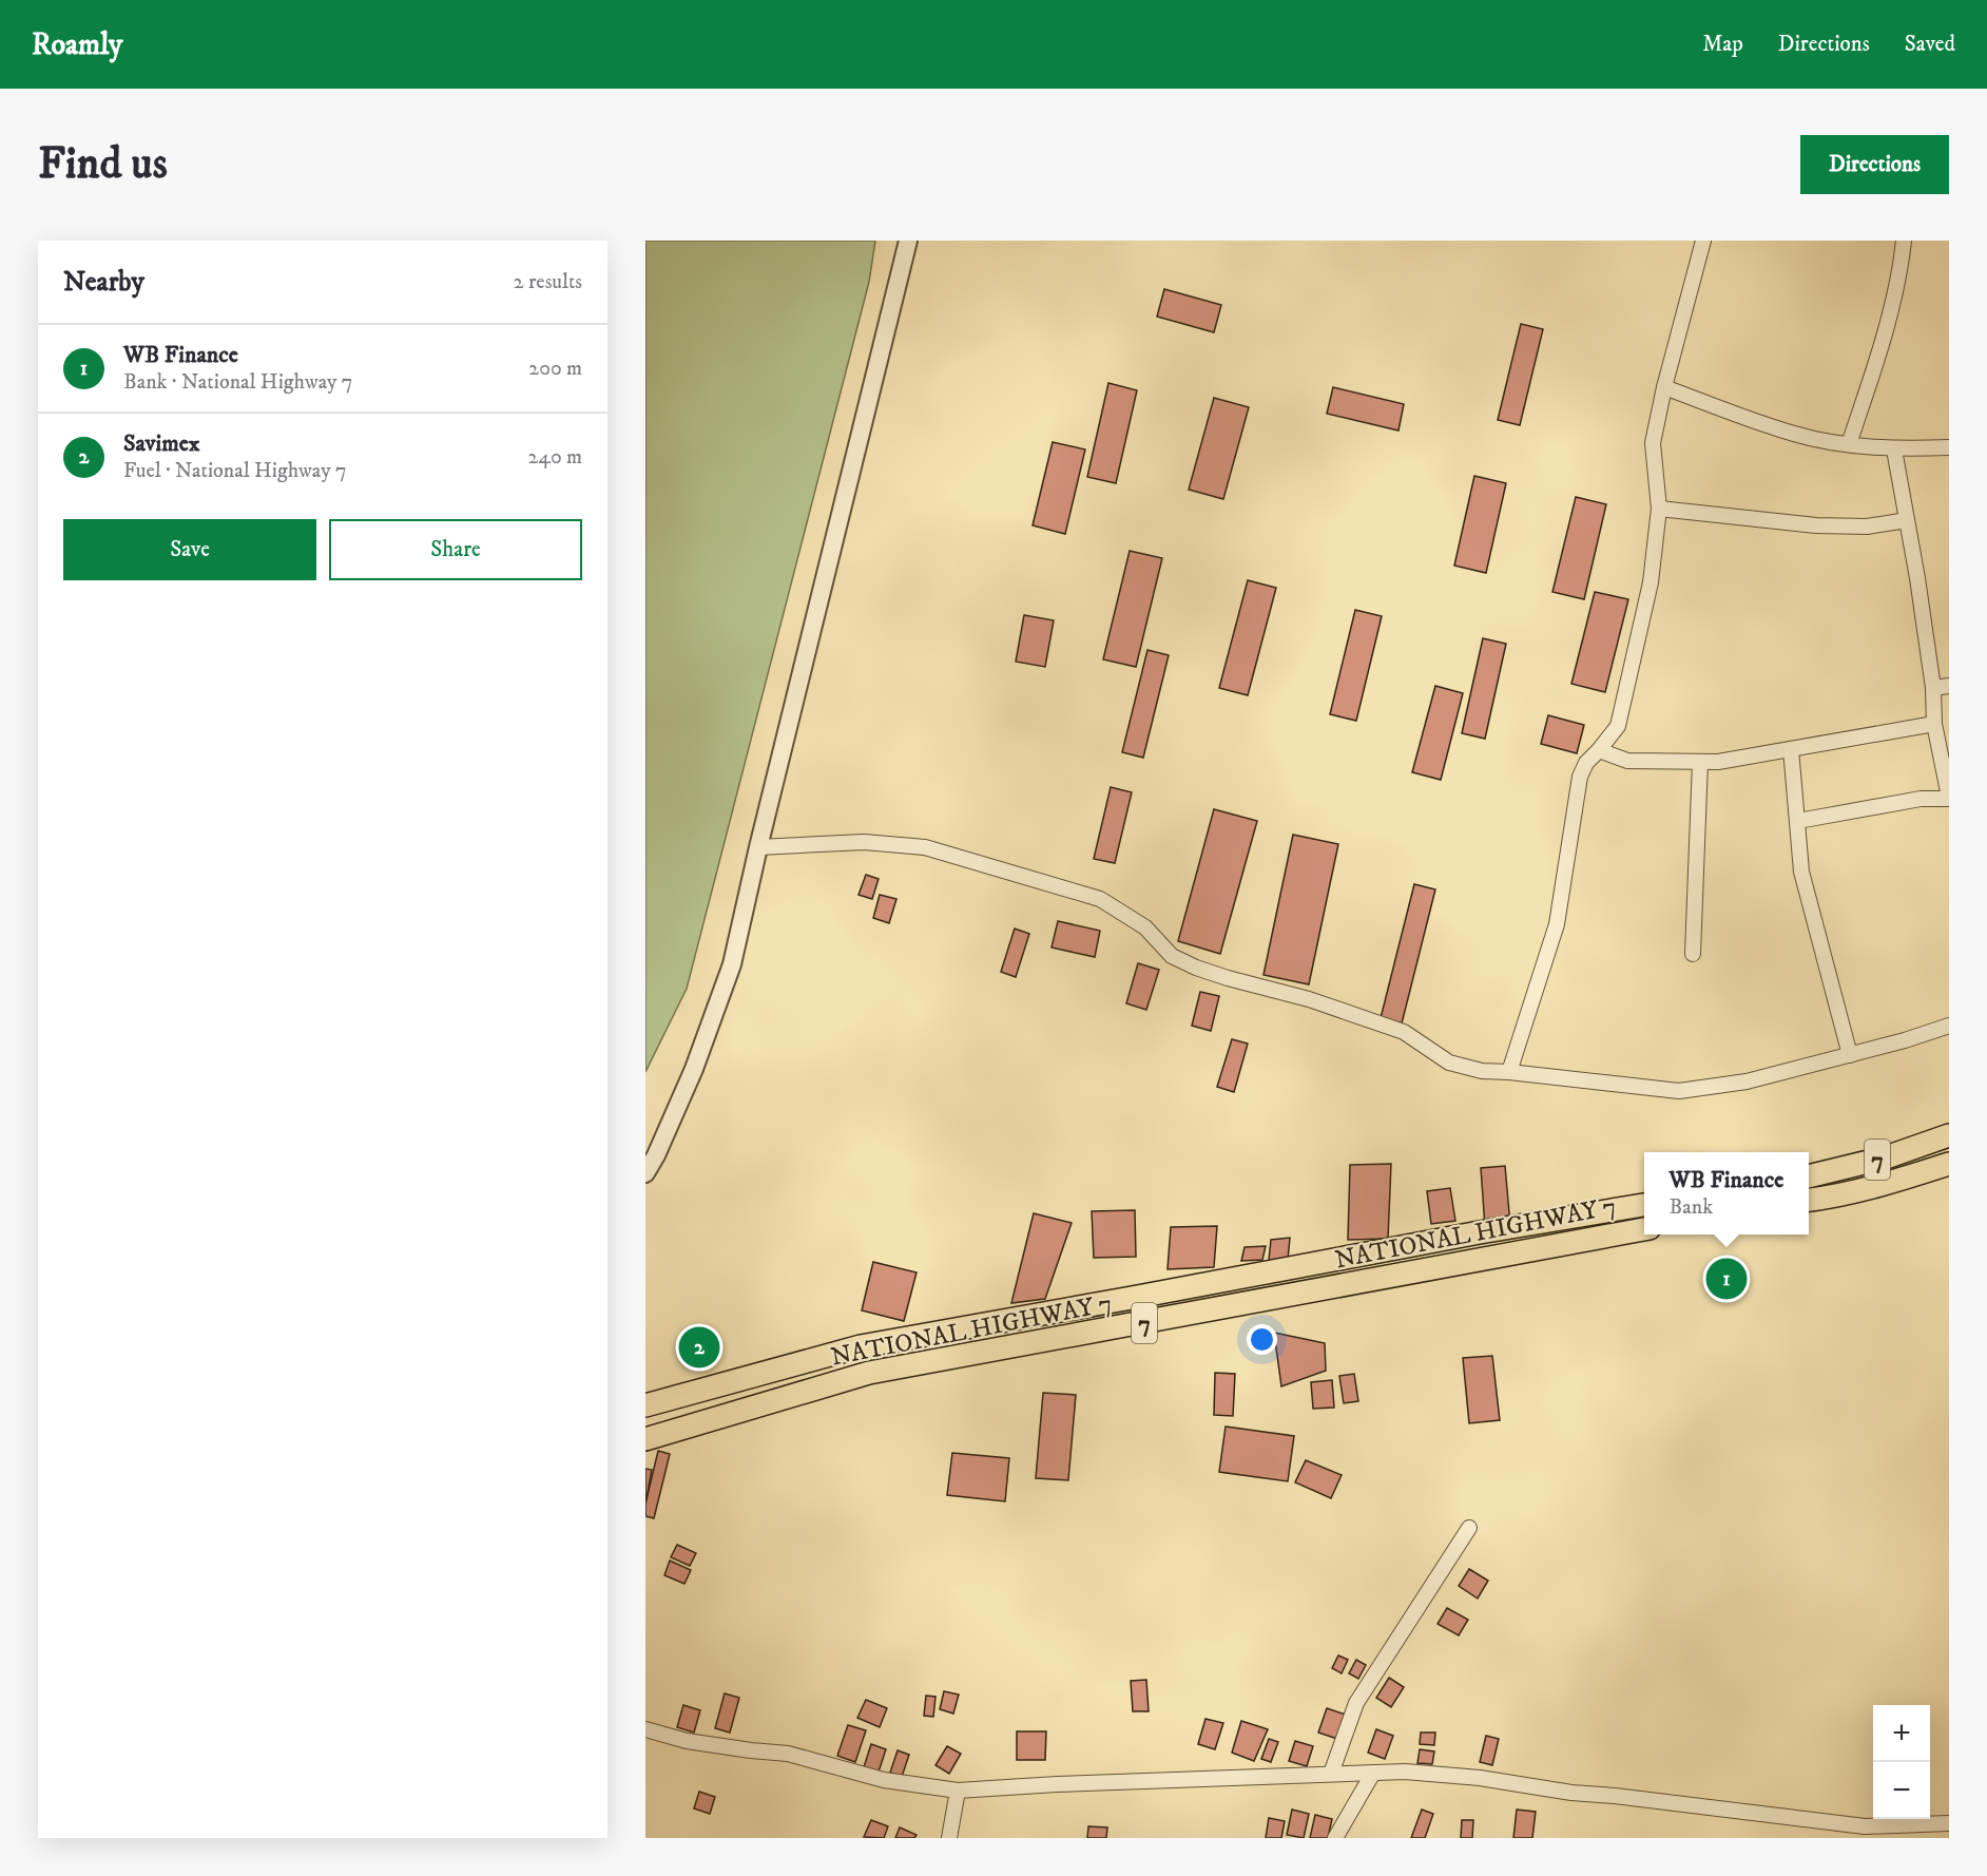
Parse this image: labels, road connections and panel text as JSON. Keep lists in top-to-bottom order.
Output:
{
  "streets": {
    "highway": ["7", "NATIONAL HIGHWAY 7"]
  },
  "page": {
    "header": "Roamly",
    "nav": ["Map", "Directions", "Saved"],
    "buttons": [
      "Directions",
      ["Save", "Share"]
    ],
    "title": "Find us",
    "heading": ["Nearby", "2 results"],
    "list": [
      {
        "mark": "1",
        "name": "WB Finance",
        "note": "Bank · National Highway 7",
        "value": "200 m"
      },
      {
        "mark": "2",
        "name": "Savimex",
        "note": "Fuel · National Highway 7",
        "value": "240 m"
      }
    ],
    "popup": ["WB Finance", "Bank"],
    "pins": ["1", "2"],
    "map_buttons": ["+", "−"]
  }
}
